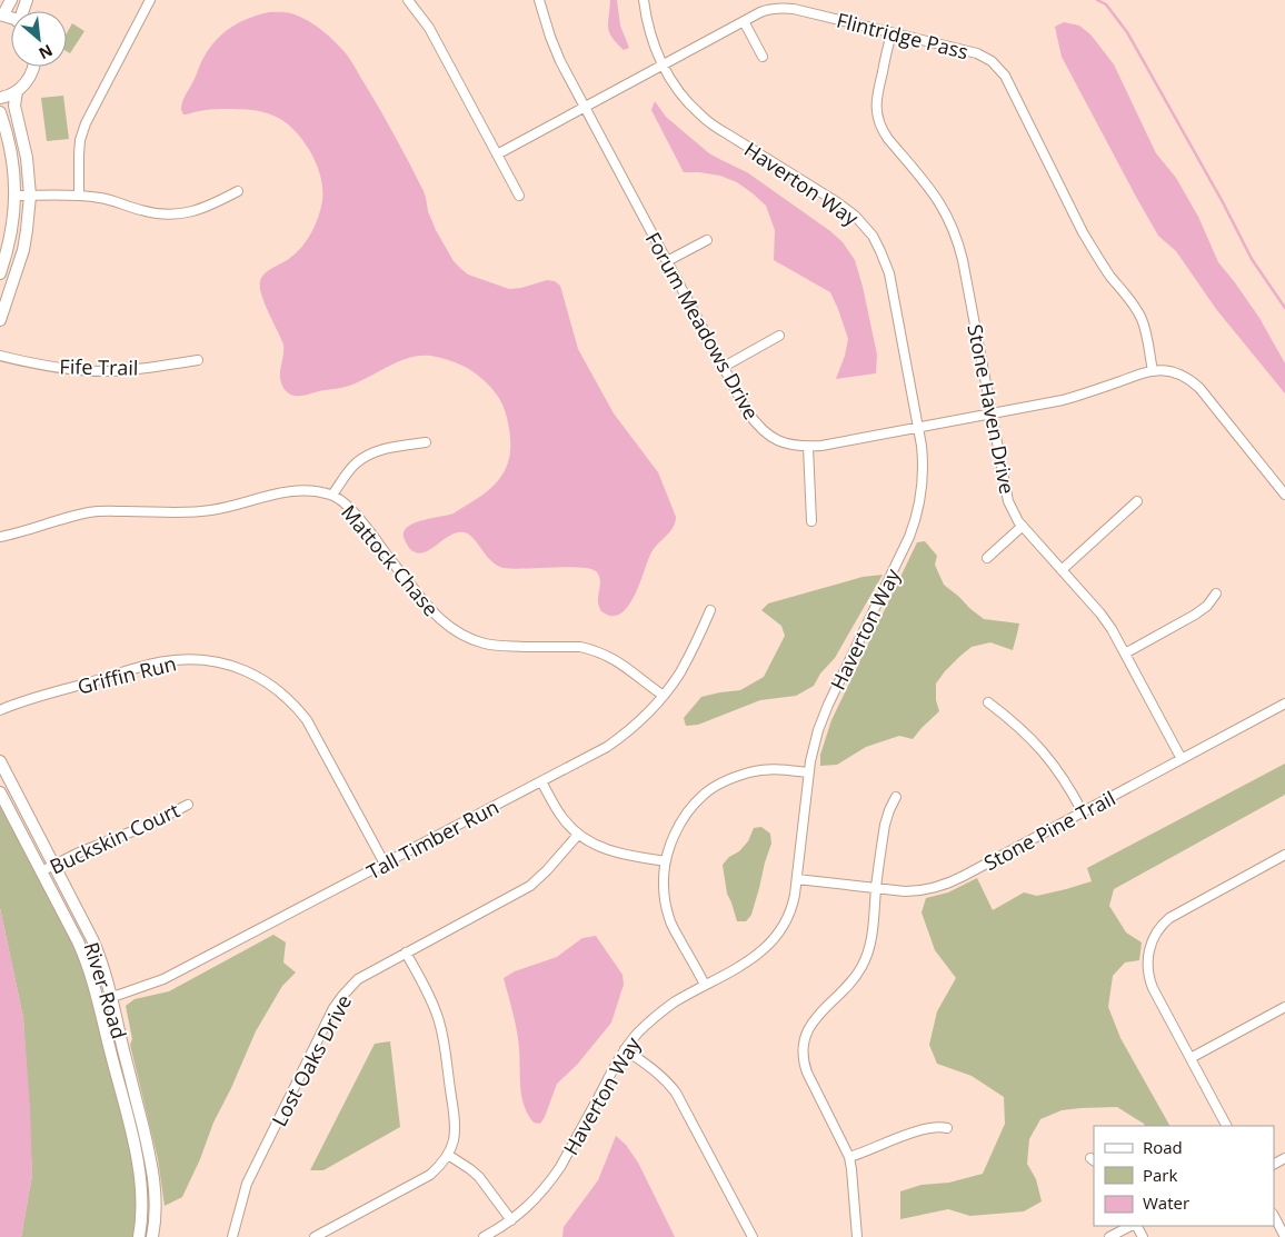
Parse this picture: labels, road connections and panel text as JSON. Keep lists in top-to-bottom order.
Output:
{
  "streets": {
    "main road": ["River Road"],
    "street": [
      "Flintridge Pass",
      "Haverton Way",
      "Forum Meadows Drive",
      "Fife Trail",
      "Stone Haven Drive",
      "Mattock Chase",
      "Griffin Run",
      "Stone Pine Trail",
      "Buckskin Court",
      "Tall Timber Run",
      "Lost Oaks Drive"
    ]
  },
  "crossings": [
    ["Flintridge Pass", "Haverton Way"],
    ["Flintridge Pass", "Forum Meadows Drive"],
    ["Flintridge Pass", "Stone Haven Drive"],
    ["Haverton Way", "Forum Meadows Drive"],
    ["Haverton Way", "Stone Pine Trail"],
    ["Forum Meadows Drive", "Stone Haven Drive"],
    ["Stone Haven Drive", "Stone Pine Trail"],
    ["Mattock Chase", "Tall Timber Run"],
    ["Griffin Run", "Tall Timber Run"],
    ["Buckskin Court", "River Road"],
    ["Tall Timber Run", "River Road"]
  ],
  "legend": ["Road", "Park", "Water"],
  "north": "bottom right"
}
